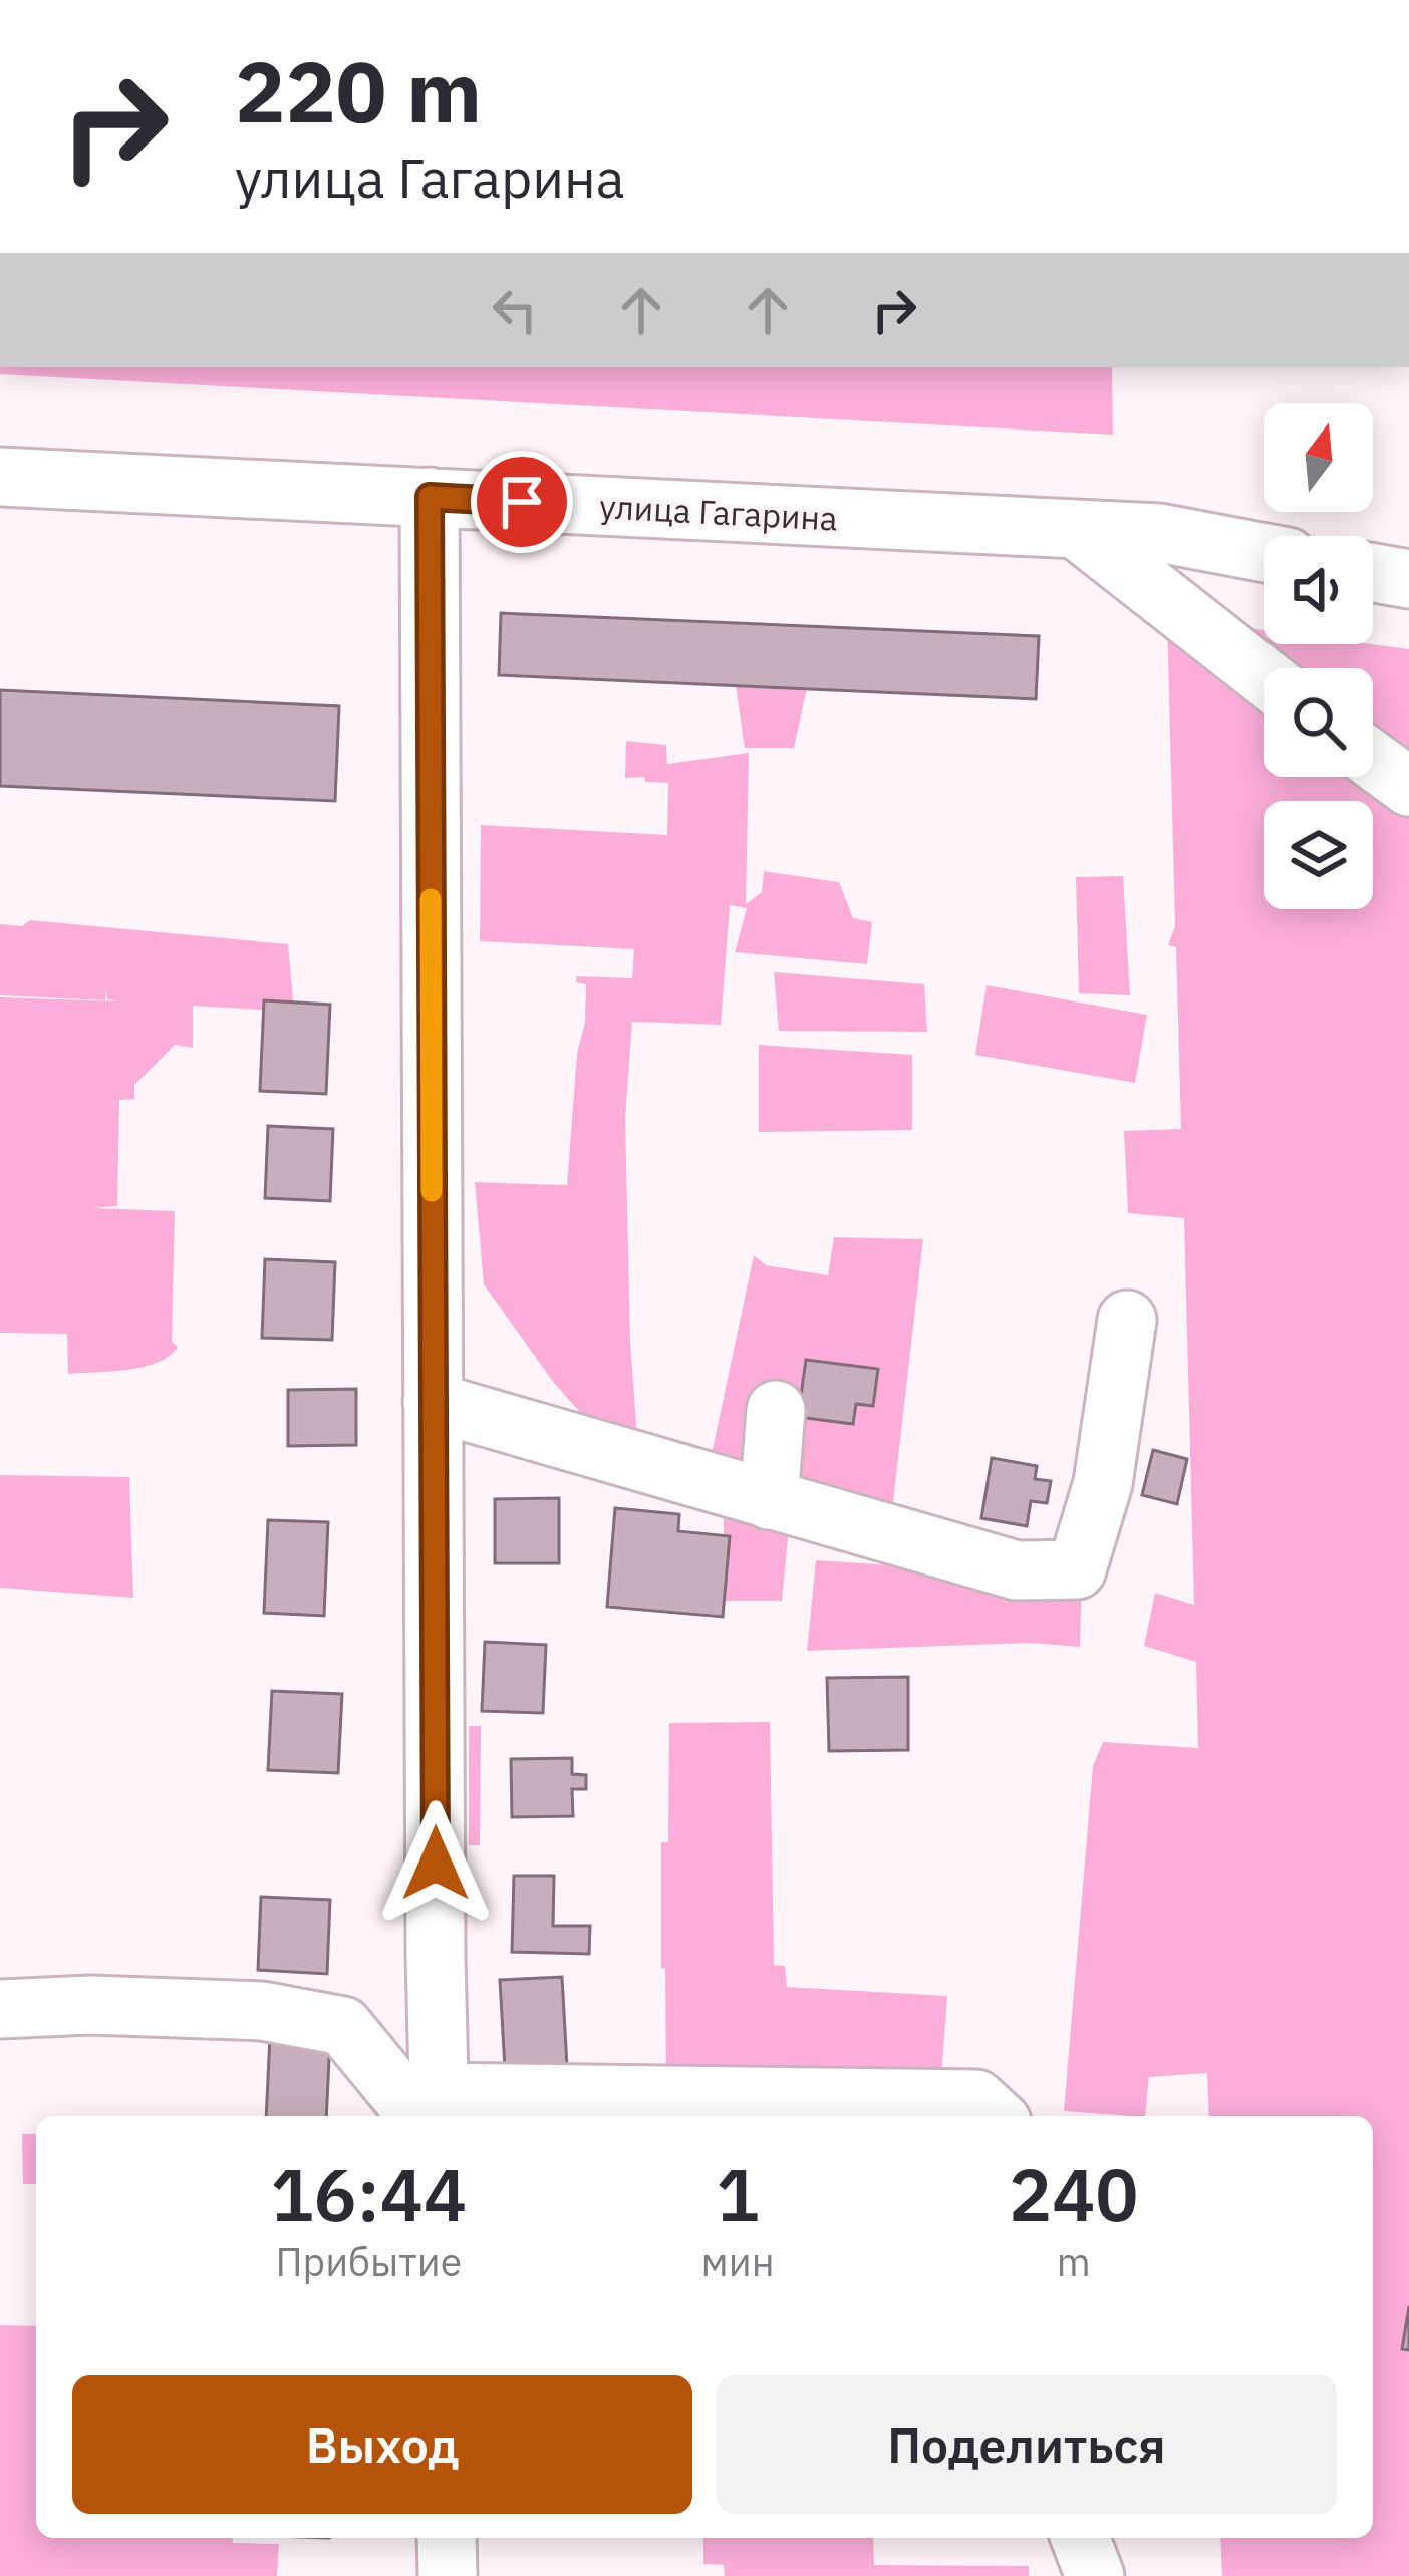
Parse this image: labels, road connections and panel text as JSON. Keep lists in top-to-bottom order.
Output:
{
  "streets": {
    "street": ["улица Гагарина"]
  },
  "north": "top",
  "page": {
    "turn": ["220 m", "улица Гагарина"],
    "eta": [
      "16:44",
      "Прибытие",
      "1",
      "мин",
      "240",
      "m"
    ],
    "buttons": ["Выход", "Поделиться"]
  }
}
